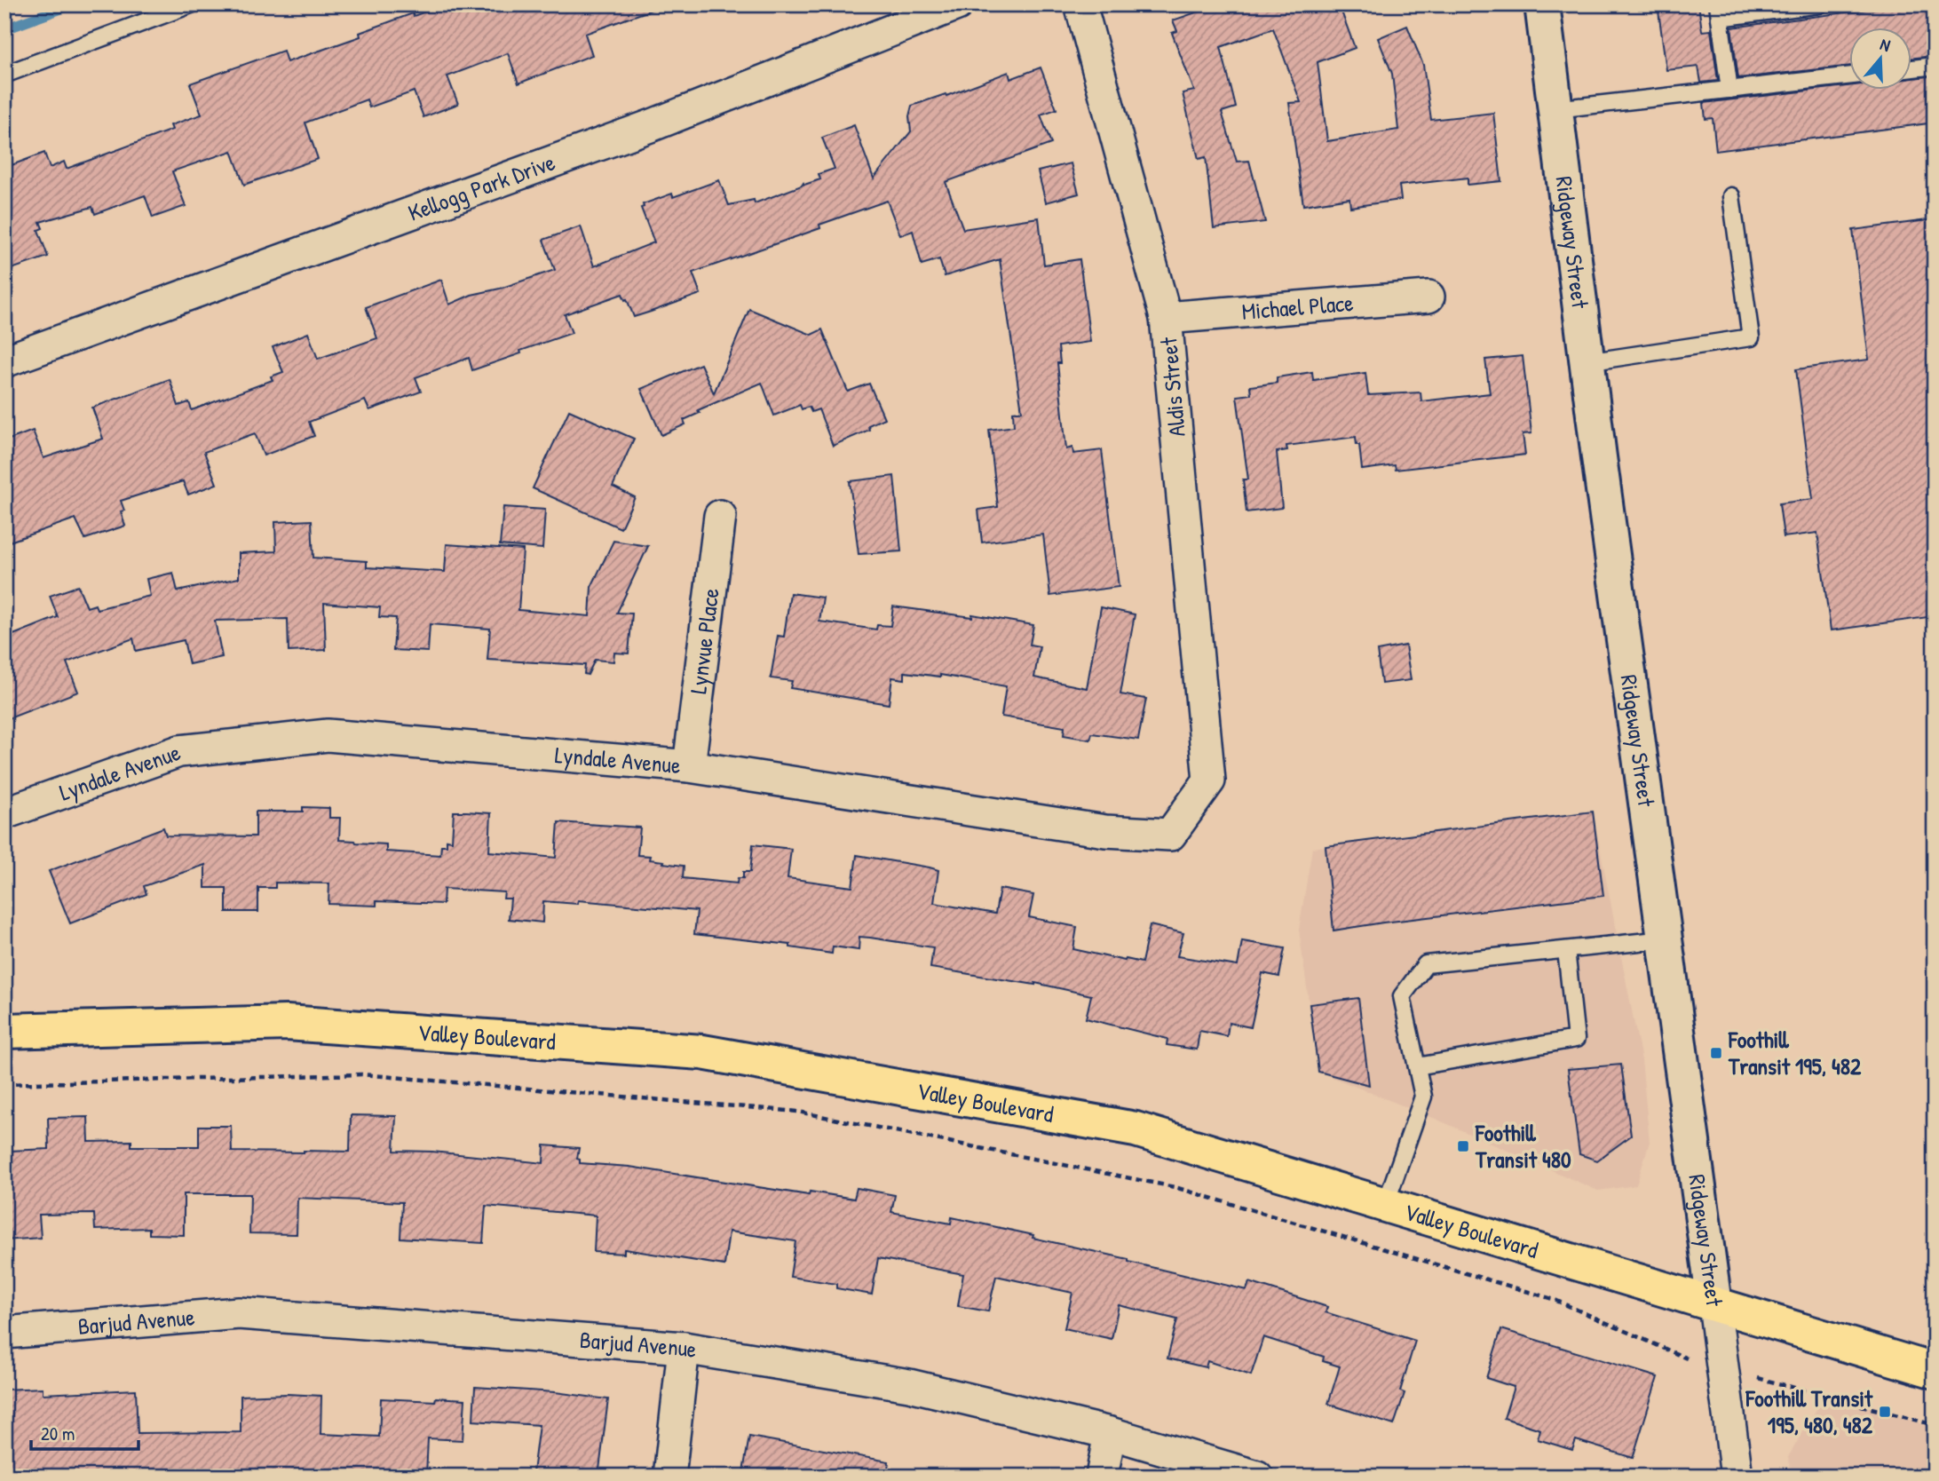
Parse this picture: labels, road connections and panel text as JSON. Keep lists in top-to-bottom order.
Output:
{
  "streets": {
    "main road": ["Valley Boulevard"],
    "street": [
      "Kellogg Park Drive",
      "Ridgeway Street",
      "Michael Place",
      "Aldis Street",
      "Lynvue Place",
      "Lyndale Avenue",
      "Barjud Avenue"
    ]
  },
  "crossings": [
    ["Ridgeway Street", "Valley Boulevard"],
    ["Michael Place", "Aldis Street"],
    ["Aldis Street", "Lyndale Avenue"],
    ["Lynvue Place", "Lyndale Avenue"]
  ],
  "places": {
    "transit": ["Foothill Transit 195, 482", "Foothill Transit 480", "Foothill Transit 195, 480, 482"]
  },
  "scale_bar": "20 m",
  "north": "top"
}
